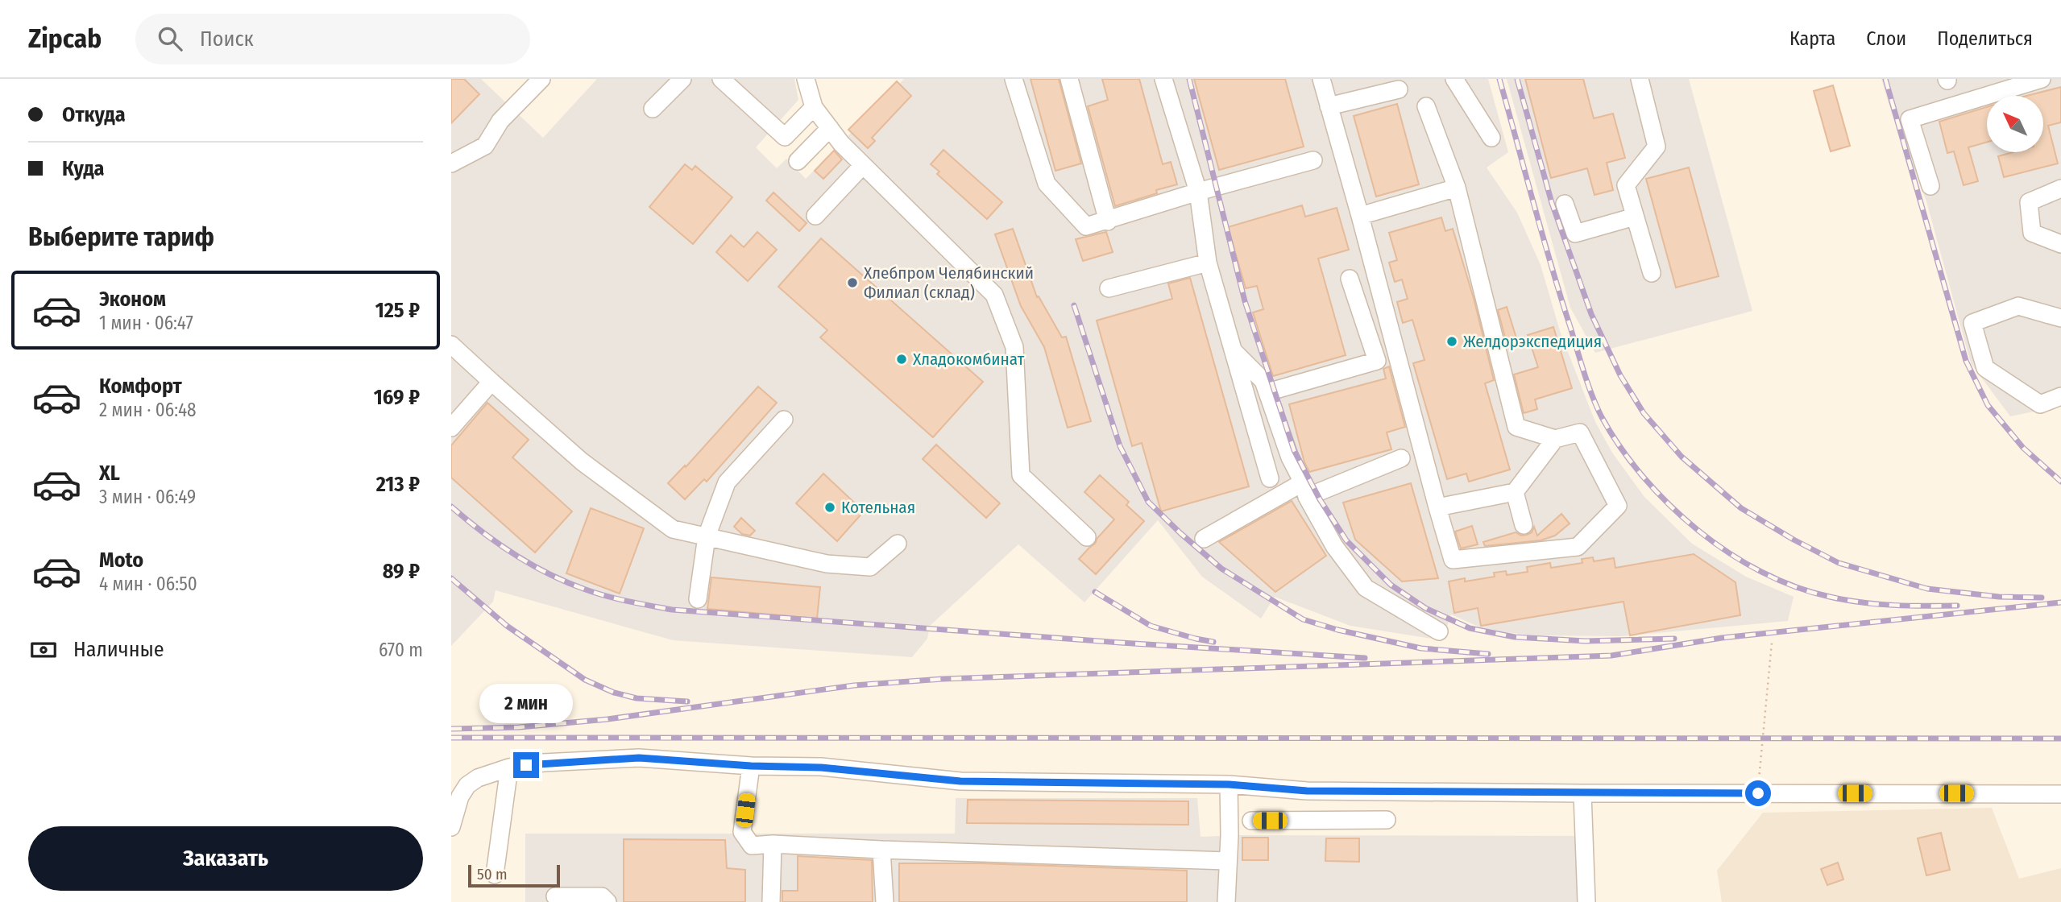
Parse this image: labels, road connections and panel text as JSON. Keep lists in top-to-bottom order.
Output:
{
  "places": [
    "Хлебпром Челябинский Филиал (склад)",
    "Желдорэкспедиция",
    "Хладокомбинат",
    "Котельная"
  ],
  "scale_bar": "50 m",
  "north": "top left",
  "page": {
    "header": "Zipcab",
    "search": "Поиск",
    "nav": ["Карта", "Слои", "Поделиться"],
    "banner": ["Откуда", "Куда"],
    "heading": "Выберите тариф",
    "list": [
      {
        "name": "Эконом",
        "note": "1 мин · 06:47",
        "value": "125 ₽"
      },
      {
        "name": "Комфорт",
        "note": "2 мин · 06:48",
        "value": "169 ₽"
      },
      {
        "name": "XL",
        "note": "3 мин · 06:49",
        "value": "213 ₽"
      },
      {
        "name": "Moto",
        "note": "4 мин · 06:50",
        "value": "89 ₽"
      }
    ],
    "pay": ["Наличные", "670 m"],
    "bubble": "2 мин",
    "buttons": "Заказать",
    "scale": "50 m"
  }
}
